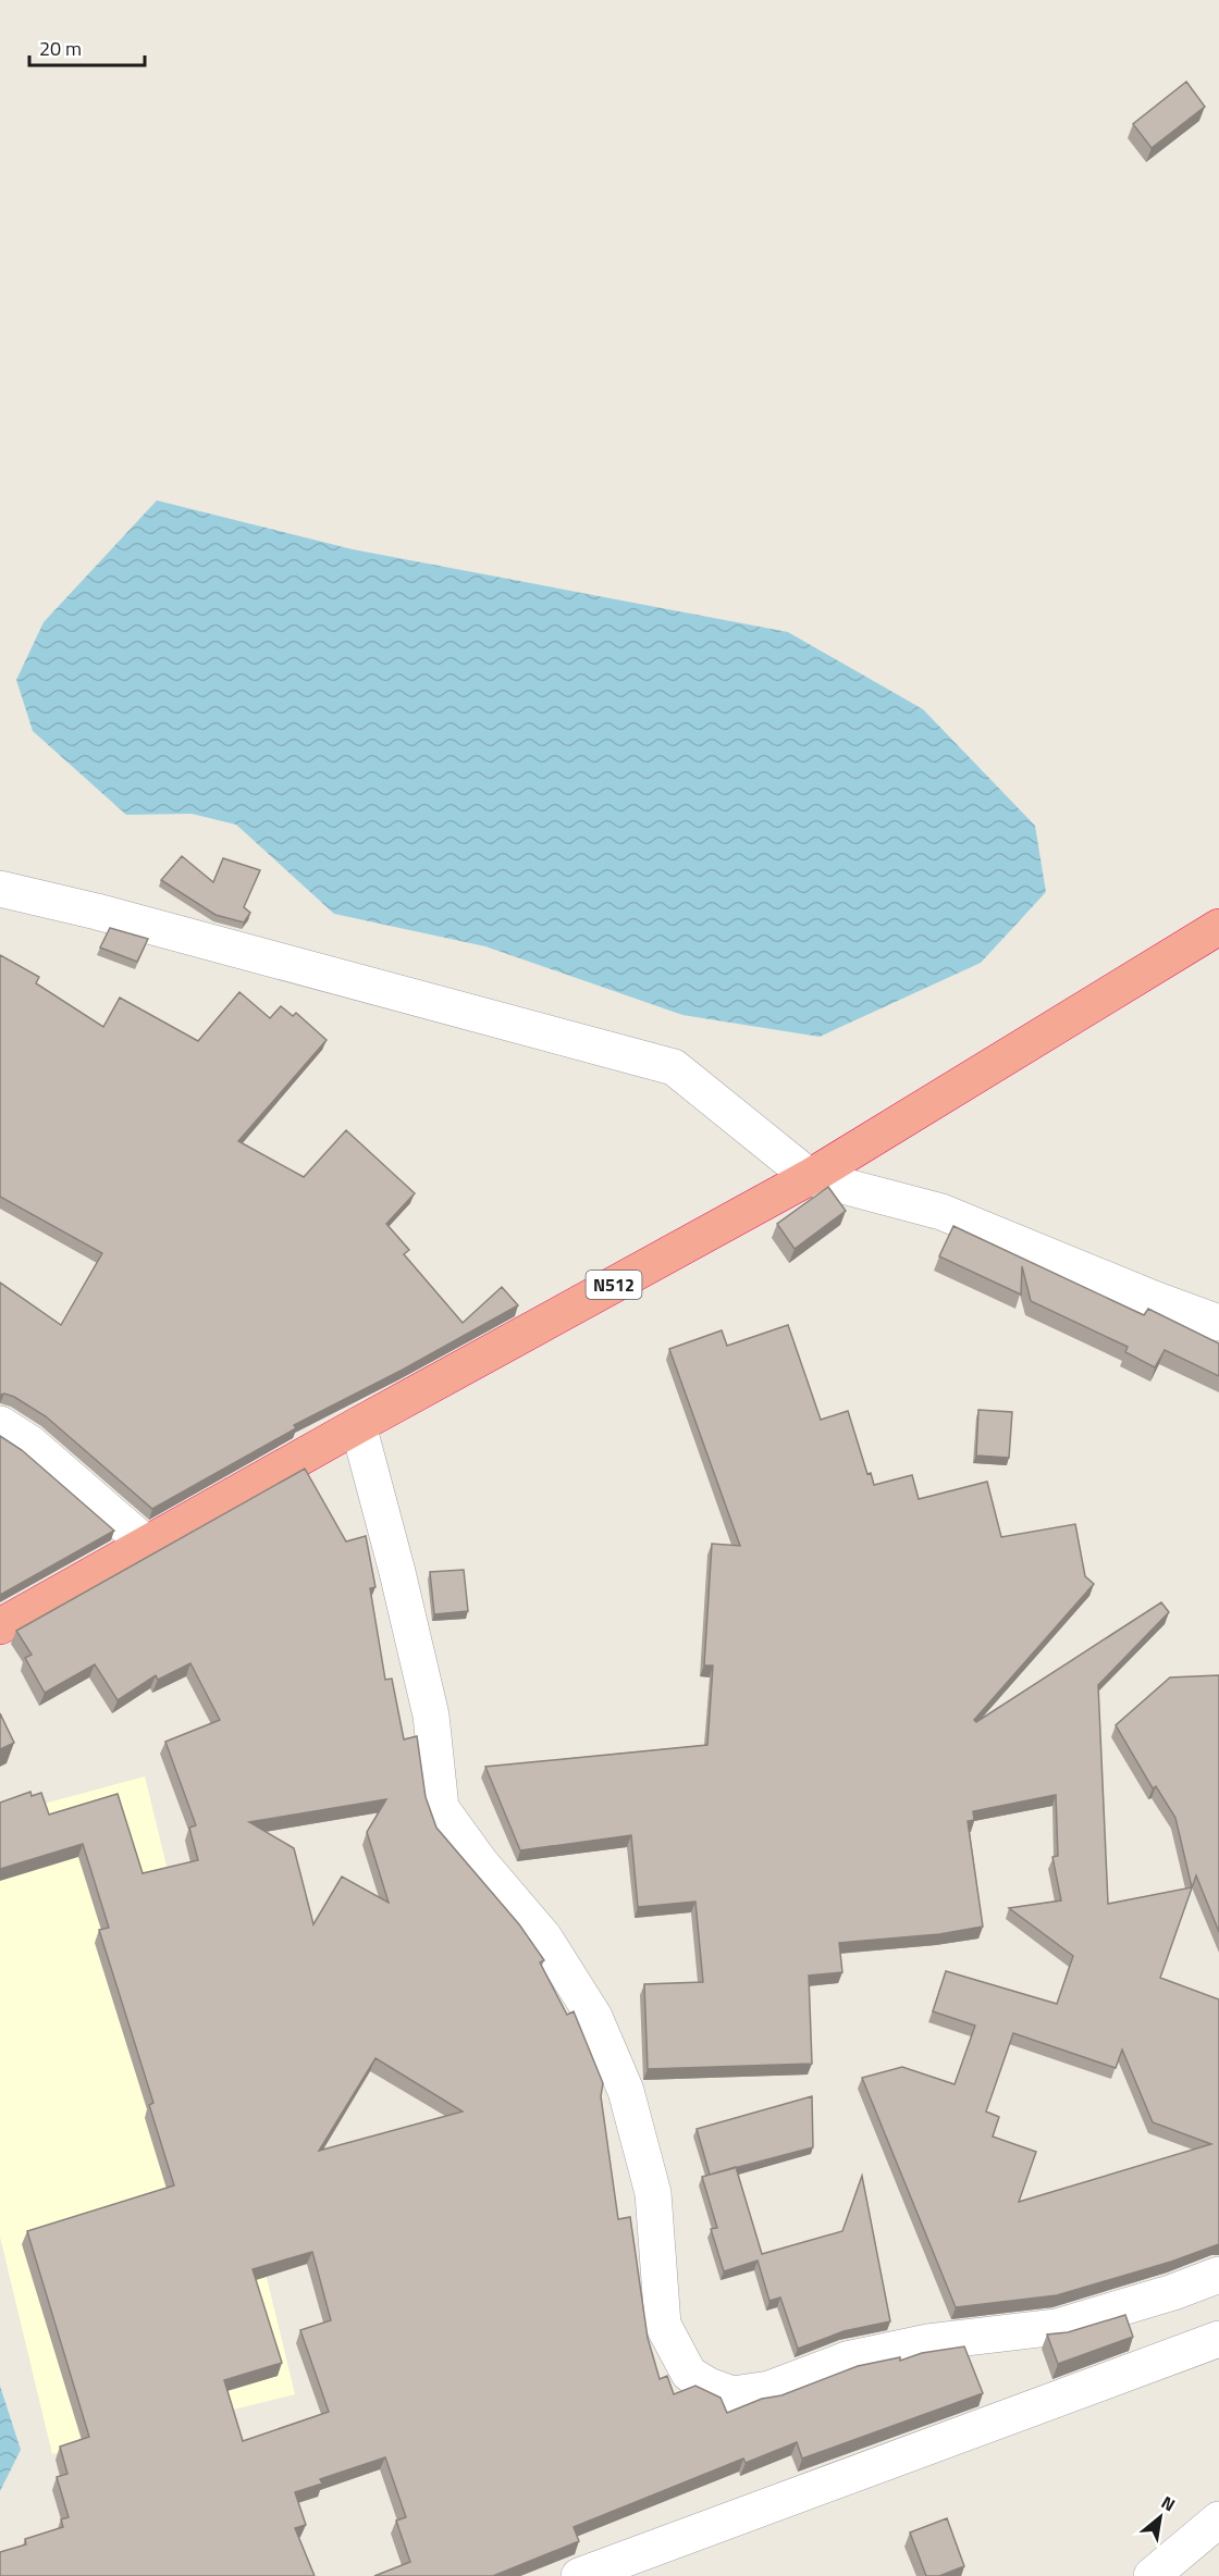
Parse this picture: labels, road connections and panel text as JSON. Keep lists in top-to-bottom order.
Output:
{
  "streets": {
    "highway": ["N512"]
  },
  "scale_bar": "20 m",
  "north": "top right"
}
